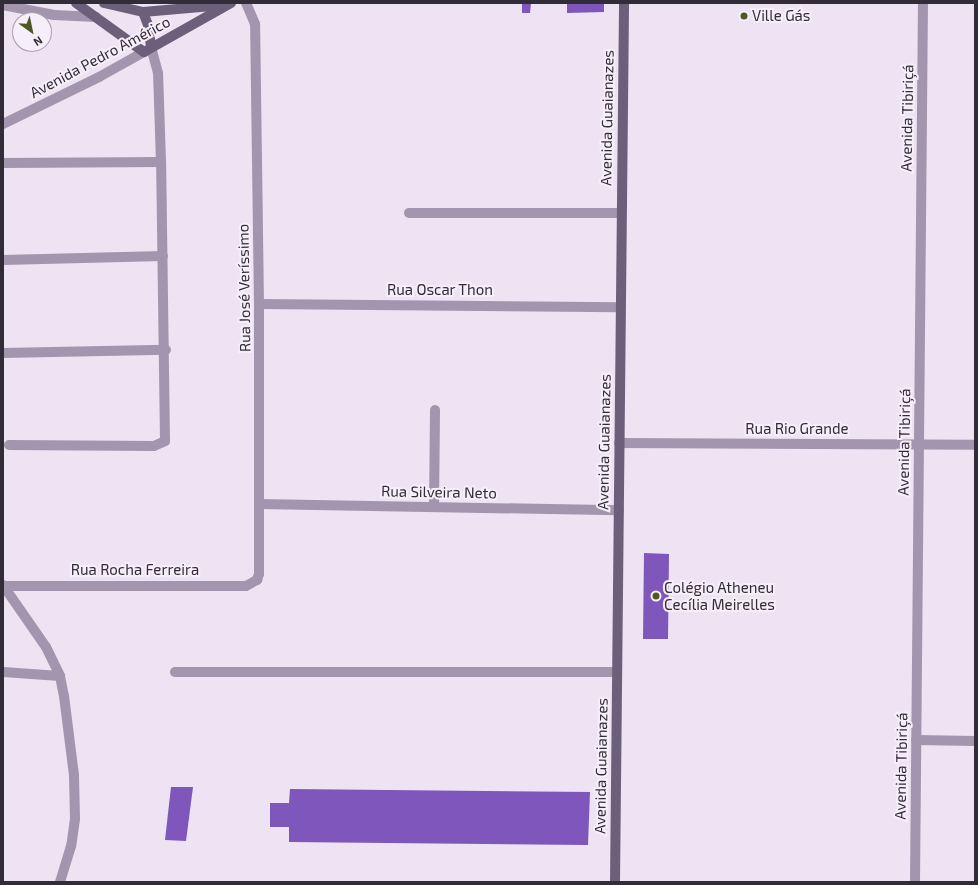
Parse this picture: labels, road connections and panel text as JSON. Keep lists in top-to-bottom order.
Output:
{
  "streets": {
    "main road": ["Avenida Pedro Américo", "Avenida Guaianazes"],
    "street": [
      "Avenida Tibiriçá",
      "Rua José Veríssimo",
      "Rua Oscar Thon",
      "Rua Rio Grande",
      "Rua Silveira Neto",
      "Rua Rocha Ferreira"
    ]
  },
  "crossings": [
    ["Avenida Guaianazes", "Rua Oscar Thon"],
    ["Avenida Guaianazes", "Rua Rio Grande"],
    ["Avenida Guaianazes", "Rua Silveira Neto"],
    ["Avenida Tibiriçá", "Rua Rio Grande"],
    ["Rua José Veríssimo", "Rua Oscar Thon"],
    ["Rua José Veríssimo", "Rua Silveira Neto"],
    ["Rua José Veríssimo", "Rua Rocha Ferreira"]
  ],
  "places": ["Ville Gás", "Colégio Atheneu Cecília Meirelles"],
  "north": "bottom right"
}
